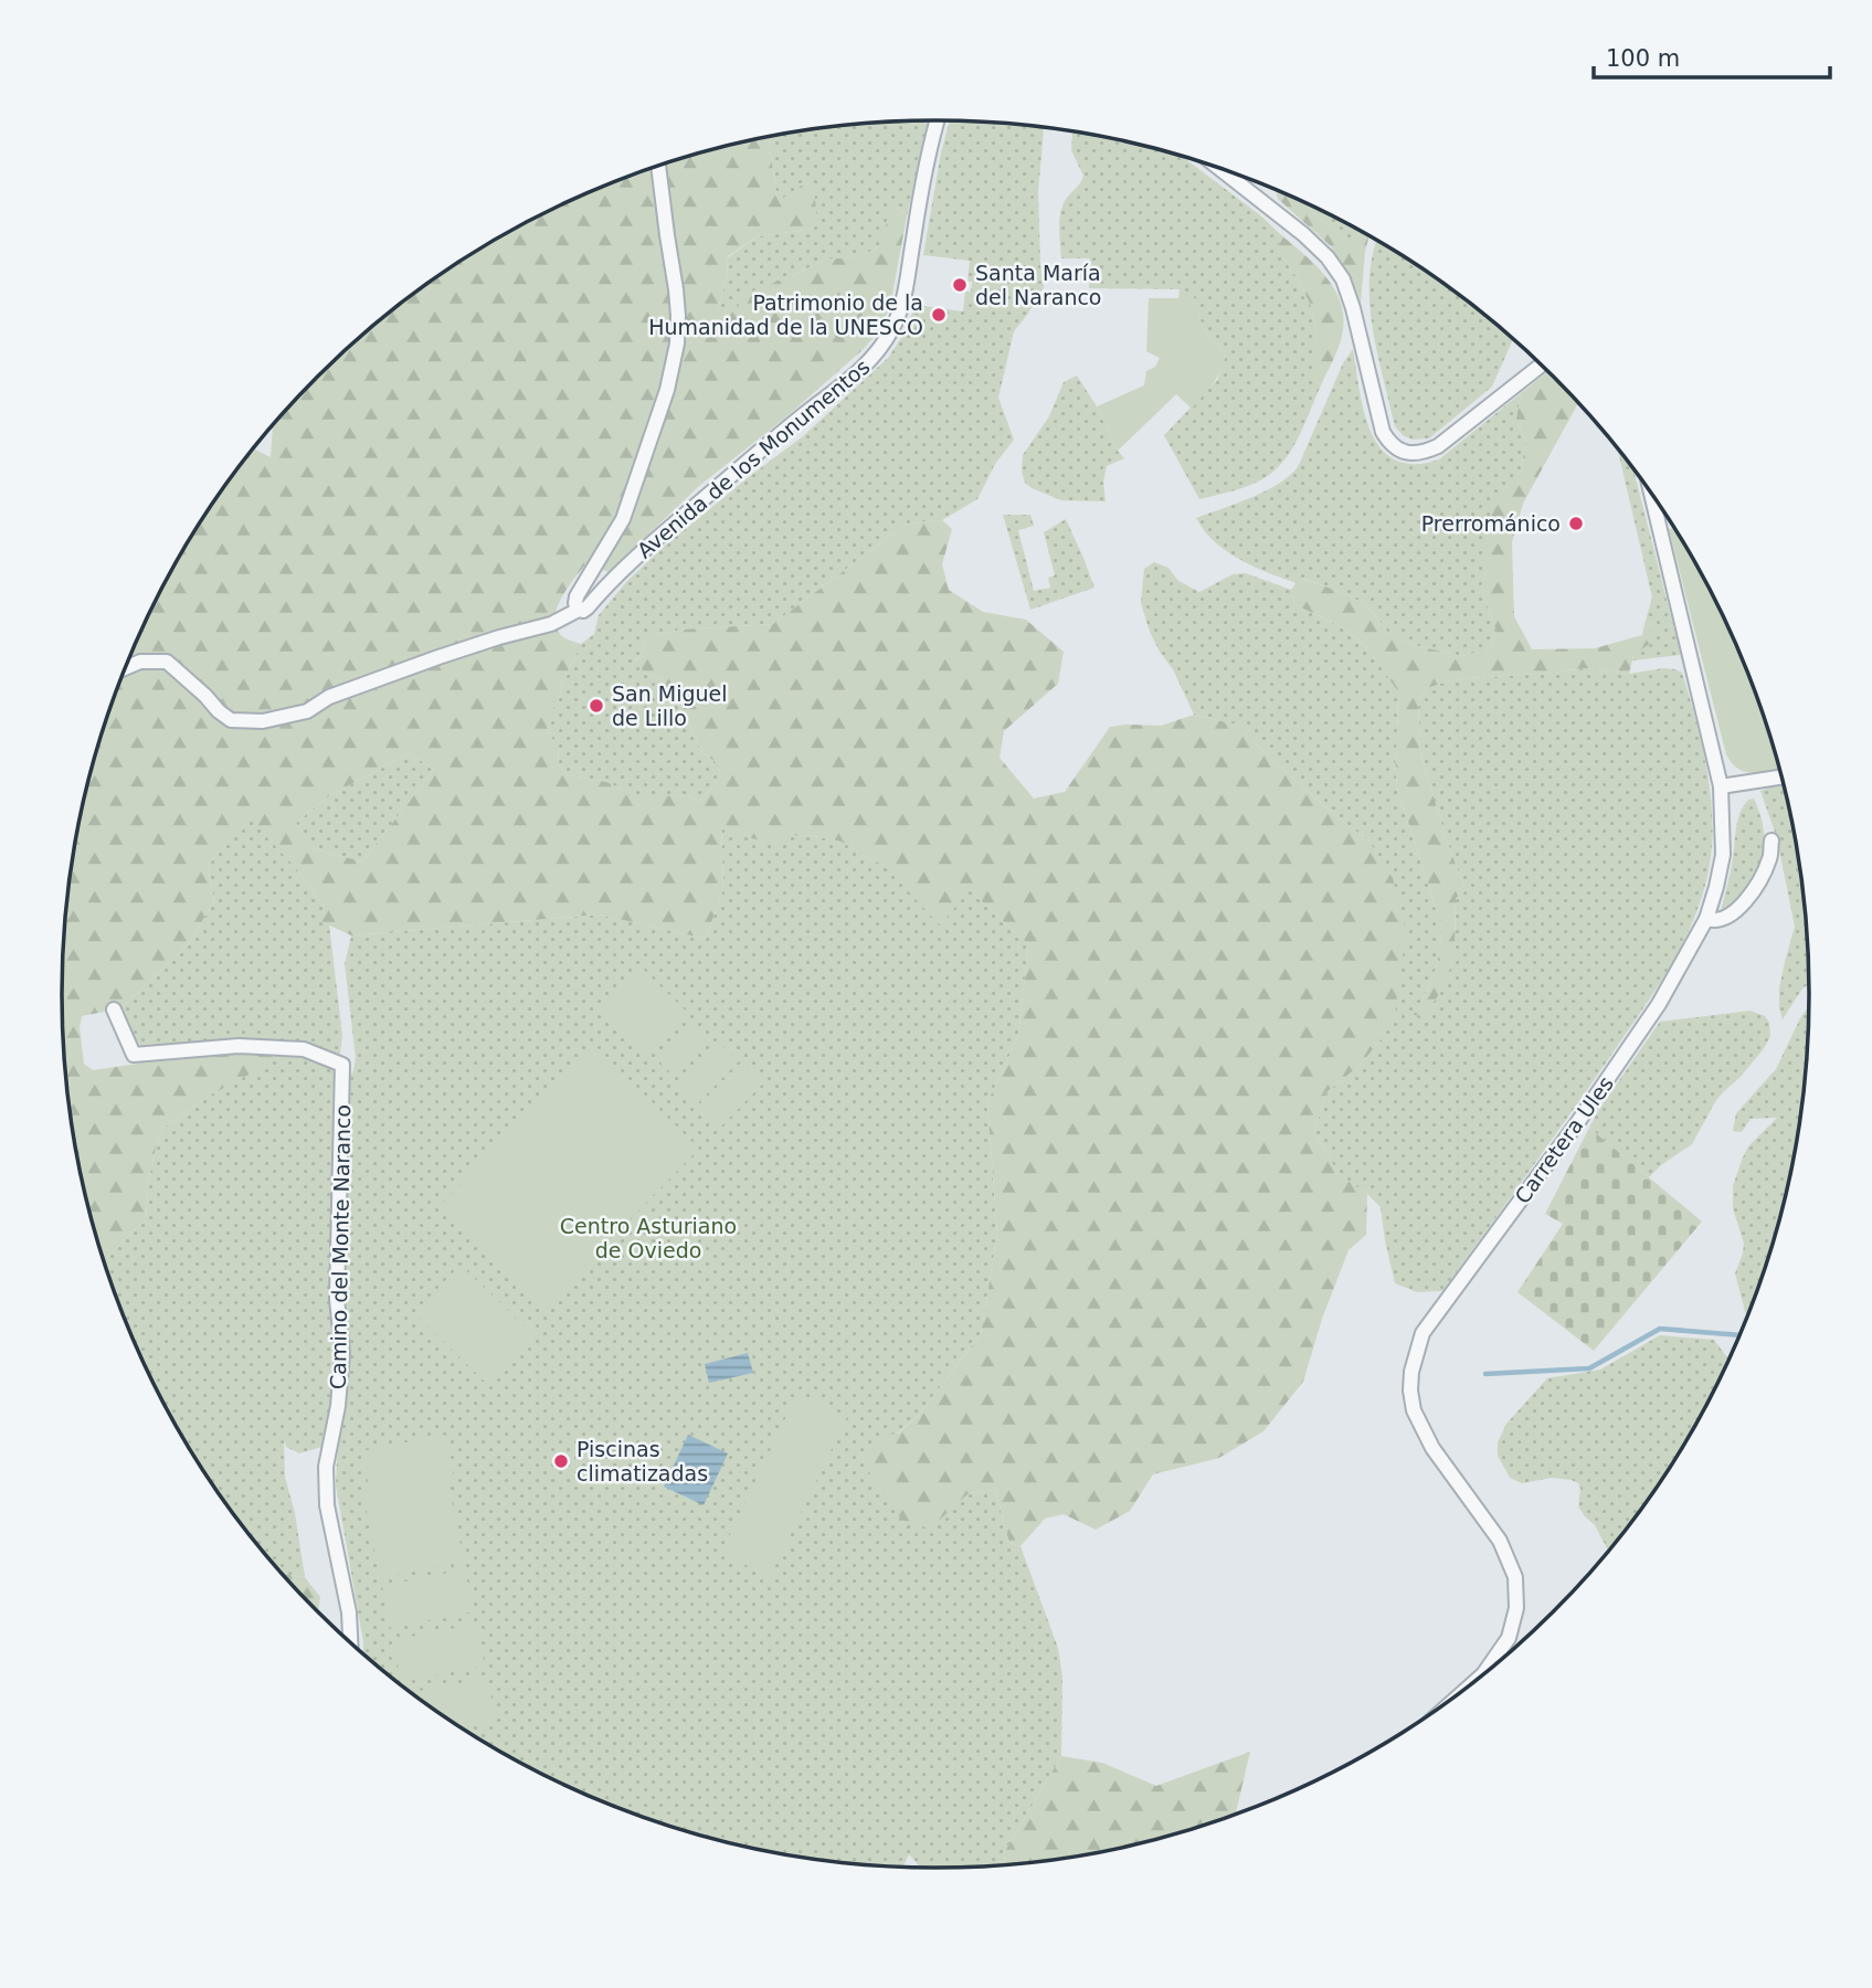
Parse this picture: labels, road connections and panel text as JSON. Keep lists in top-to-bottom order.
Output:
{
  "streets": {
    "street": ["Avenida de los Monumentos", "Carretera Ules", "Camino del Monte Naranco"]
  },
  "parks": ["Centro Asturiano de Oviedo"],
  "places": [
    "Santa María del Naranco",
    "Patrimonio de la Humanidad de la UNESCO",
    "Prerrománico",
    "San Miguel de Lillo",
    "Piscinas climatizadas"
  ],
  "scale_bar": "100 m"
}
